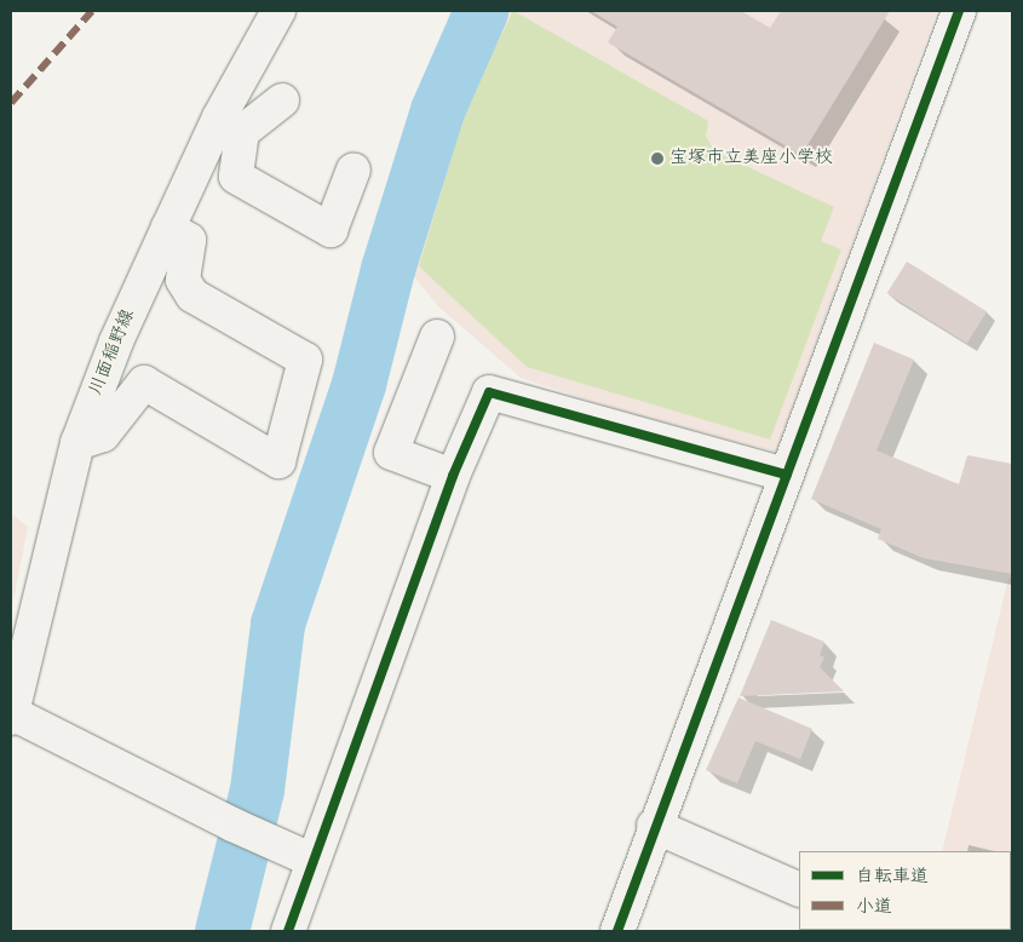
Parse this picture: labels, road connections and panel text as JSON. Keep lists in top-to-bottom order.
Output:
{
  "streets": {
    "street": ["川面稲野線"]
  },
  "places": ["宝塚市立美座小学校"],
  "legend": ["自転車道", "小道"]
}
